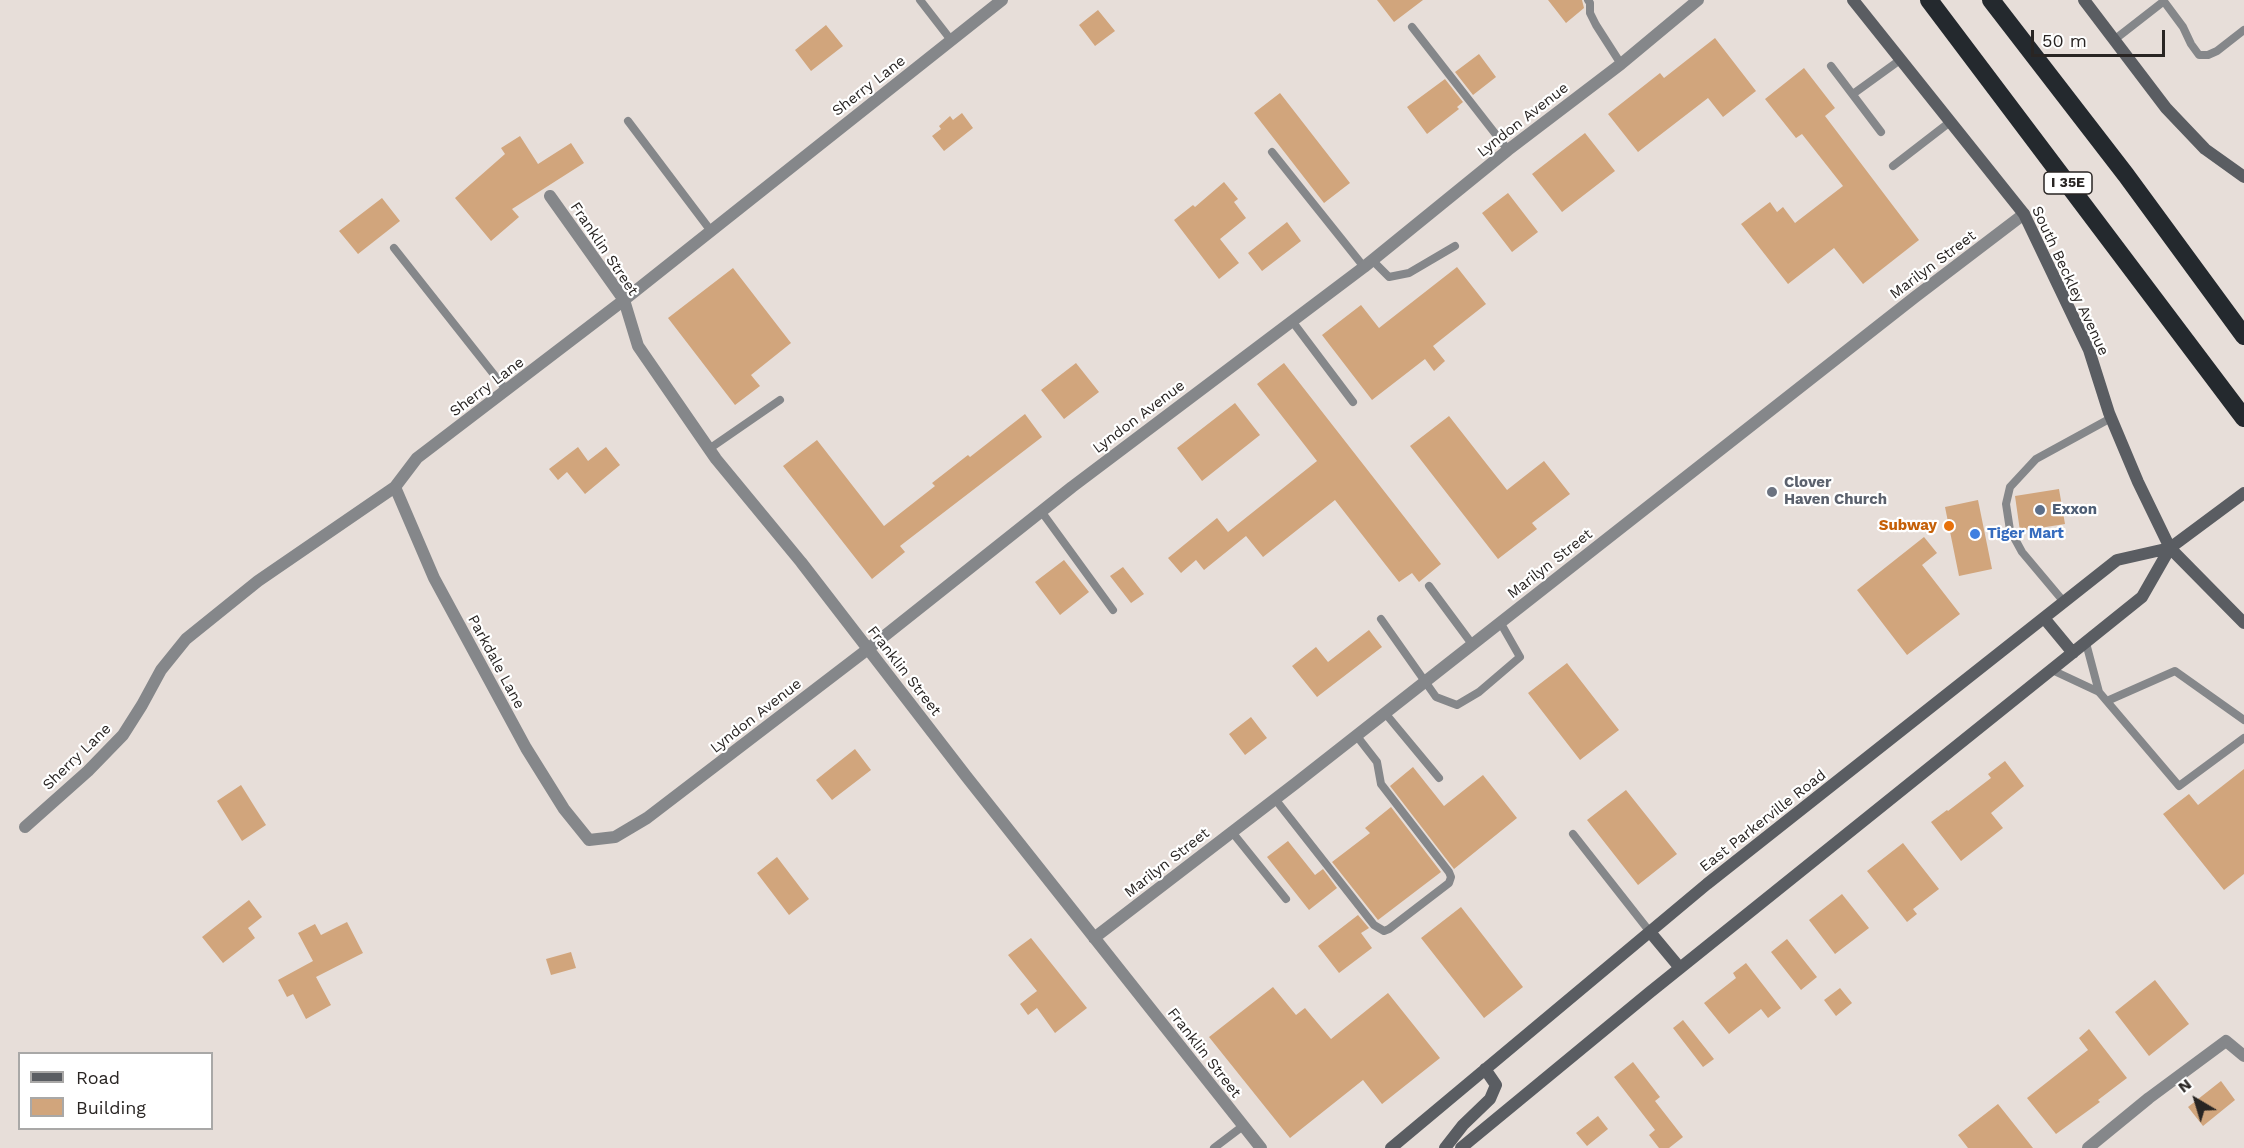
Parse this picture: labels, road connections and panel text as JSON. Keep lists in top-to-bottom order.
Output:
{
  "streets": {
    "highway": ["I 35E"],
    "main road": ["South Beckley Avenue", "East Parkerville Road"],
    "street": [
      "Sherry Lane",
      "Lyndon Avenue",
      "Franklin Street",
      "Marilyn Street",
      "Parkdale Lane"
    ]
  },
  "crossings": [
    ["Sherry Lane", "Franklin Street"],
    ["Sherry Lane", "Parkdale Lane"],
    ["Lyndon Avenue", "Franklin Street"],
    ["Lyndon Avenue", "Parkdale Lane"],
    ["Franklin Street", "Marilyn Street"],
    ["Marilyn Street", "South Beckley Avenue"],
    ["South Beckley Avenue", "East Parkerville Road"]
  ],
  "places": [
    "Clover Haven Church",
    "Exxon",
    "Subway",
    "Tiger Mart"
  ],
  "legend": ["Road", "Building"],
  "scale_bar": "50 m",
  "north": "top left"
}
